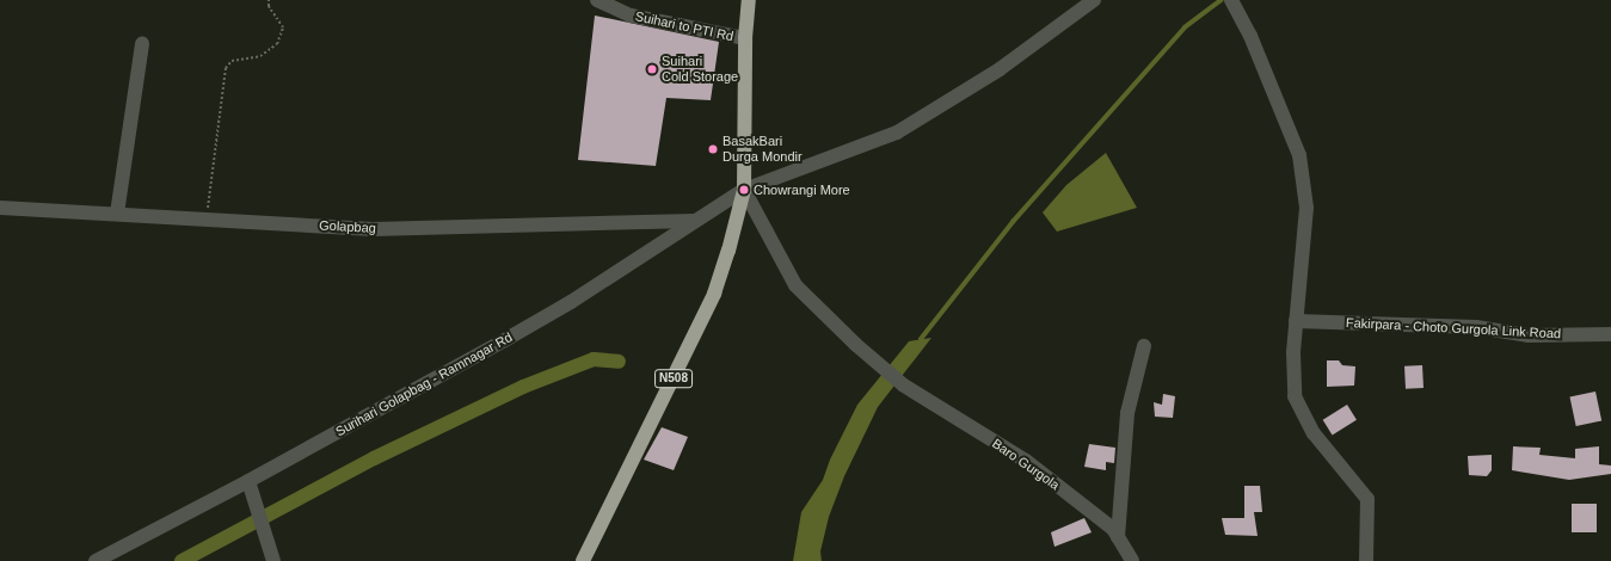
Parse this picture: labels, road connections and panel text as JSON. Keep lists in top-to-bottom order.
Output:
{
  "streets": {
    "highway": ["N508"],
    "street": [
      "Suihari to PTI Rd",
      "Golapbag",
      "Fakirpara - Choto Gurgola Link Road",
      "Surihari Golapbag - Ramnagar Rd",
      "Baro Gurgola"
    ]
  },
  "crossings": [
    ["Suihari to PTI Rd", "N508"],
    ["Golapbag", "Surihari Golapbag - Ramnagar Rd"],
    ["N508", "Surihari Golapbag - Ramnagar Rd"],
    ["N508", "Baro Gurgola"],
    ["Surihari Golapbag - Ramnagar Rd", "Baro Gurgola"]
  ],
  "places": ["Suihari Cold Storage", "BasakBari Durga Mondir", "Chowrangi More"]
}
